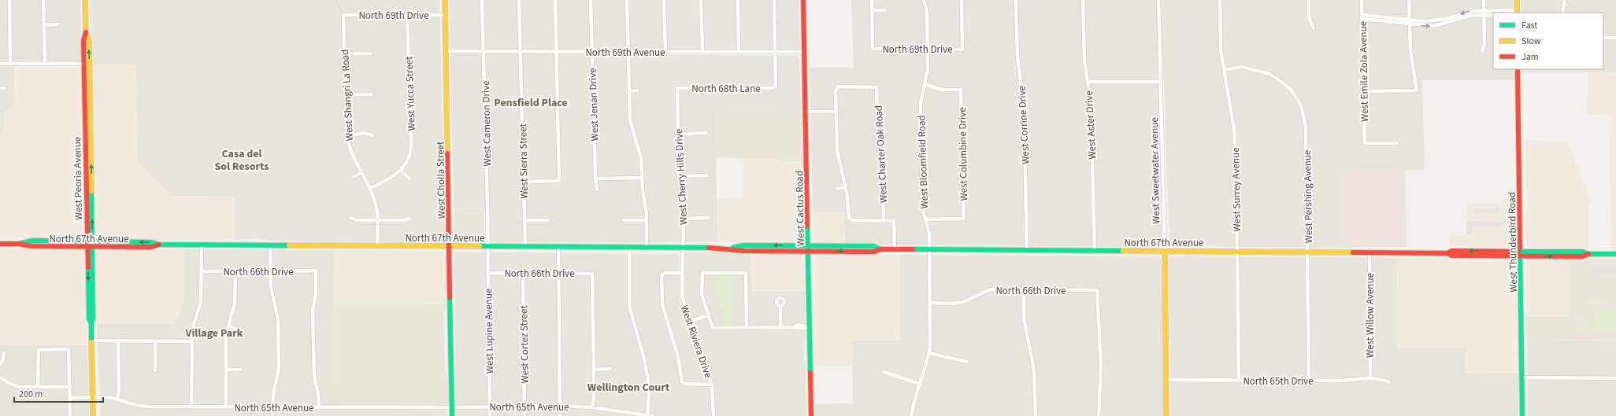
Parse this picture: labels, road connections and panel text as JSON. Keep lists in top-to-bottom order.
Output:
{
  "streets": {
    "main road": [
      "West Sweetwater Avenue",
      "West Peoria Avenue",
      "West Cholla Street",
      "West Cactus Road",
      "North 67th Avenue",
      "West Thunderbird Road"
    ],
    "street": [
      "North 69th Drive",
      "North 69th Avenue",
      "West Emile Zola Avenue",
      "North 68th Lane",
      "West Yucca Street",
      "West Shangri La Road",
      "West Jenan Drive",
      "West Cameron Drive",
      "West Corrine Drive",
      "West Aster Drive",
      "West Charter Oak Road",
      "West Columbine Drive",
      "West Sierra Street",
      "West Bloomfield Road",
      "West Cherry Hills Drive",
      "West Surrey Avenue",
      "West Pershing Avenue",
      "North 66th Drive",
      "West Willow Avenue",
      "West Lupine Avenue",
      "West Riviera Drive",
      "West Cortez Street",
      "North 65th Drive",
      "North 65th Avenue"
    ]
  },
  "crossings": [
    ["North 69th Drive", "West Yucca Street"],
    ["North 69th Drive", "West Shangri La Road"],
    ["North 69th Drive", "West Bloomfield Road"],
    ["North 69th Drive", "West Cholla Street"],
    ["North 69th Avenue", "North 68th Lane"],
    ["North 69th Avenue", "West Jenan Drive"],
    ["North 69th Avenue", "West Cameron Drive"],
    ["North 69th Avenue", "West Sierra Street"],
    ["North 69th Avenue", "West Cholla Street"],
    ["North 69th Avenue", "West Cactus Road"],
    ["North 68th Lane", "West Cherry Hills Drive"],
    ["West Yucca Street", "West Shangri La Road"],
    ["West Shangri La Road", "North 67th Avenue"],
    ["West Cameron Drive", "North 67th Avenue"],
    ["West Cameron Drive", "West Lupine Avenue"],
    ["West Corrine Drive", "North 67th Avenue"],
    ["West Aster Drive", "North 67th Avenue"],
    ["West Columbine Drive", "West Bloomfield Road"],
    ["West Sierra Street", "North 67th Avenue"],
    ["West Bloomfield Road", "North 67th Avenue"],
    ["West Bloomfield Road", "North 66th Drive"],
    ["West Sweetwater Avenue", "North 67th Avenue"],
    ["West Sweetwater Avenue", "North 65th Drive"],
    ["West Cherry Hills Drive", "North 67th Avenue"],
    ["West Cherry Hills Drive", "West Riviera Drive"],
    ["West Peoria Avenue", "North 67th Avenue"],
    ["West Peoria Avenue", "North 65th Avenue"],
    ["West Cholla Street", "North 67th Avenue"],
    ["West Cholla Street", "North 65th Avenue"],
    ["West Surrey Avenue", "West Pershing Avenue"],
    ["West Surrey Avenue", "North 67th Avenue"],
    ["West Surrey Avenue", "North 65th Drive"],
    ["West Pershing Avenue", "North 67th Avenue"],
    ["West Pershing Avenue", "North 65th Drive"],
    ["West Cactus Road", "North 67th Avenue"],
    ["North 67th Avenue", "West Thunderbird Road"],
    ["North 67th Avenue", "West Willow Avenue"],
    ["North 67th Avenue", "West Lupine Avenue"],
    ["North 67th Avenue", "West Riviera Drive"],
    ["North 66th Drive", "West Lupine Avenue"],
    ["North 66th Drive", "West Cortez Street"],
    ["North 66th Drive", "North 65th Avenue"],
    ["West Willow Avenue", "North 65th Drive"],
    ["West Lupine Avenue", "North 65th Avenue"],
    ["West Cortez Street", "North 65th Avenue"]
  ],
  "districts": [
    "Pensfield Place",
    "Casa del Sol Resorts",
    "Village Park",
    "Wellington Court"
  ],
  "legend": ["Fast", "Slow", "Jam"],
  "scale_bar": "200 m"
}
